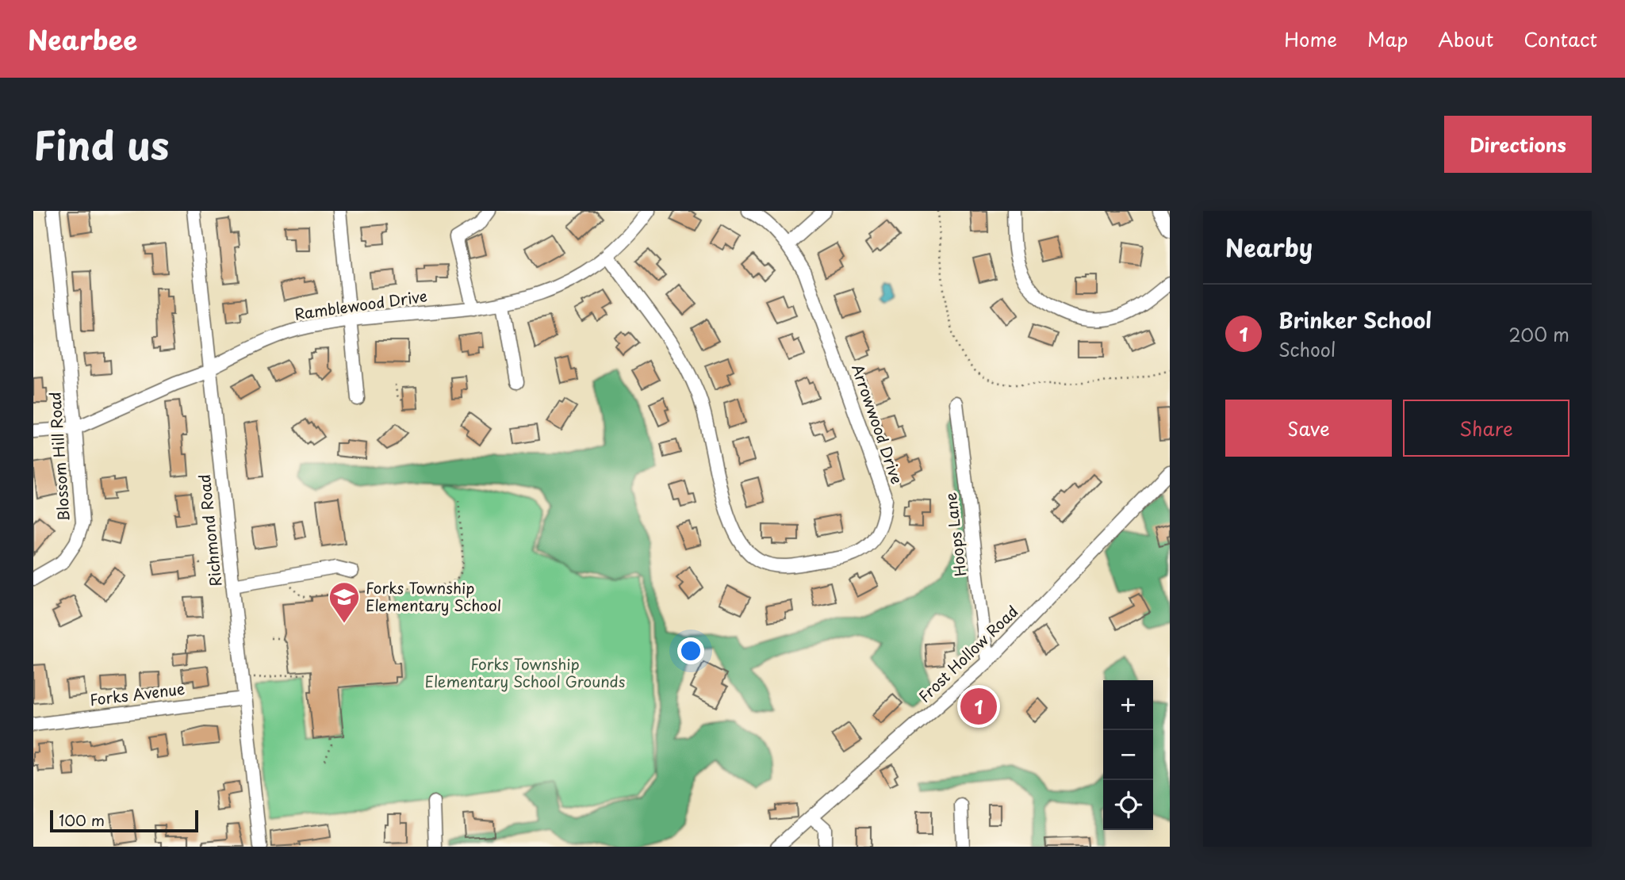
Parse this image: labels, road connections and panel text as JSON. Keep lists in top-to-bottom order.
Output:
{
  "streets": {
    "street": [
      "Ramblewood Drive",
      "Arrowwood Drive",
      "Blossom Hill Road",
      "Richmond Road",
      "Hoops Lane",
      "Frost Hollow Road",
      "Forks Avenue"
    ]
  },
  "crossings": [
    ["Ramblewood Drive", "Arrowwood Drive"],
    ["Ramblewood Drive", "Blossom Hill Road"],
    ["Ramblewood Drive", "Richmond Road"],
    ["Richmond Road", "Forks Avenue"],
    ["Hoops Lane", "Frost Hollow Road"]
  ],
  "parks": ["Forks Township Elementary School Grounds"],
  "places": {
    "school or university": ["Forks Township Elementary School"]
  },
  "scale_bar": "100 m",
  "page": {
    "header": "Nearbee",
    "nav": [
      "Home",
      "Map",
      "About",
      "Contact"
    ],
    "title": "Find us",
    "buttons": [
      "Directions",
      ["Save", "Share"]
    ],
    "heading": "Nearby",
    "list": [
      {
        "mark": "1",
        "name": "Brinker School",
        "note": "School",
        "value": "200 m"
      }
    ],
    "map_buttons": ["+", "−"],
    "pins": "1",
    "scale": "100 m"
  }
}
